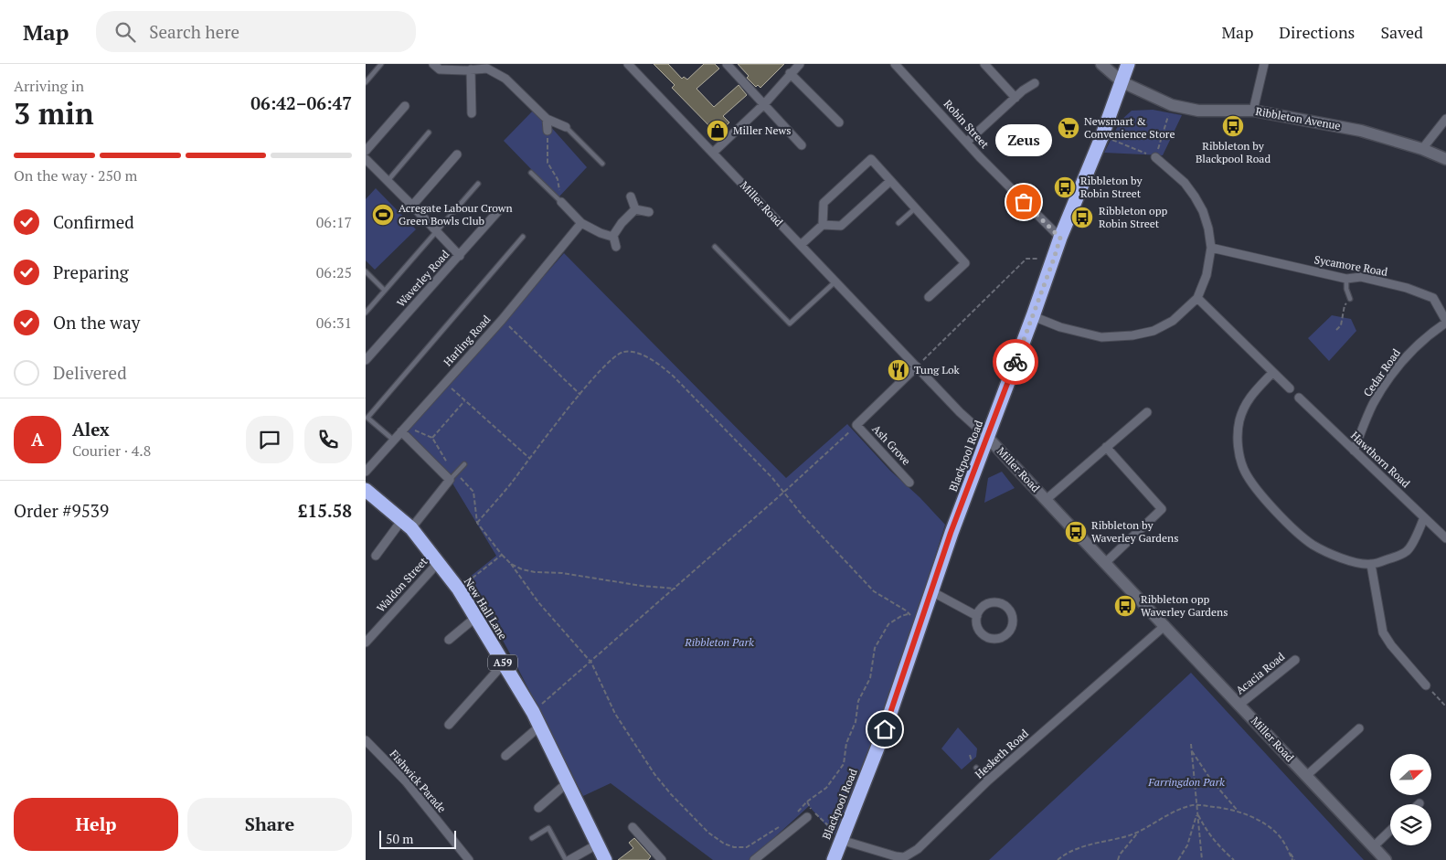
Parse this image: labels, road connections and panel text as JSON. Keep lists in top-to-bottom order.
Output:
{
  "streets": {
    "highway": ["Blackpool Road", "New Hall Lane", "A59"],
    "street": [
      "Ribbleton Avenue",
      "Robin Street",
      "Miller Road",
      "Sycamore Road",
      "Waverley Road",
      "Harling Road",
      "Cedar Road",
      "Ash Grove",
      "Hawthorn Road",
      "Waldon Street",
      "Acacia Road",
      "Hesketh Road",
      "Fishwick Parade"
    ]
  },
  "crossings": [
    ["Ribbleton Avenue", "Blackpool Road"],
    ["Robin Street", "Blackpool Road"],
    ["Miller Road", "Ash Grove"],
    ["Miller Road", "Blackpool Road"],
    ["Miller Road", "Acacia Road"],
    ["Miller Road", "Hesketh Road"],
    ["Sycamore Road", "Cedar Road"],
    ["Cedar Road", "Hawthorn Road"],
    ["Blackpool Road", "Hesketh Road"],
    ["Waldon Street", "New Hall Lane"]
  ],
  "parks": ["Ribbleton Park", "Farringdon Park"],
  "places": {
    "bus stop": [
      "Ribbleton by Blackpool Road",
      "Ribbleton by Robin Street",
      "Ribbleton opp Robin Street",
      "Ribbleton by Waverley Gardens",
      "Ribbleton opp Waverley Gardens"
    ],
    "supermarket": ["Newsmart & Convenience Store"],
    "shop": ["Miller News"],
    "other": ["Zeus"],
    "sports": ["Acregate Labour Crown Green Bowls Club"],
    "restaurant": ["Tung Lok"]
  },
  "scale_bar": "50 m",
  "north": "right",
  "page": {
    "header": "Map",
    "search": "Search here",
    "nav": ["Map", "Directions", "Saved"],
    "heading": ["3 min", "Arriving in", "06:42–06:47"],
    "panel": [
      "Alex",
      "Courier · 4.8",
      "Order #9539",
      "£15.58"
    ],
    "bubble": "Zeus",
    "bar": "On the way · 250 m",
    "list": [
      ["Confirmed", "06:17"],
      ["Preparing", "06:25"],
      ["On the way", "06:31"],
      "Delivered"
    ],
    "round": "A",
    "buttons": ["Help", "Share"],
    "scale": "50 m"
  }
}
